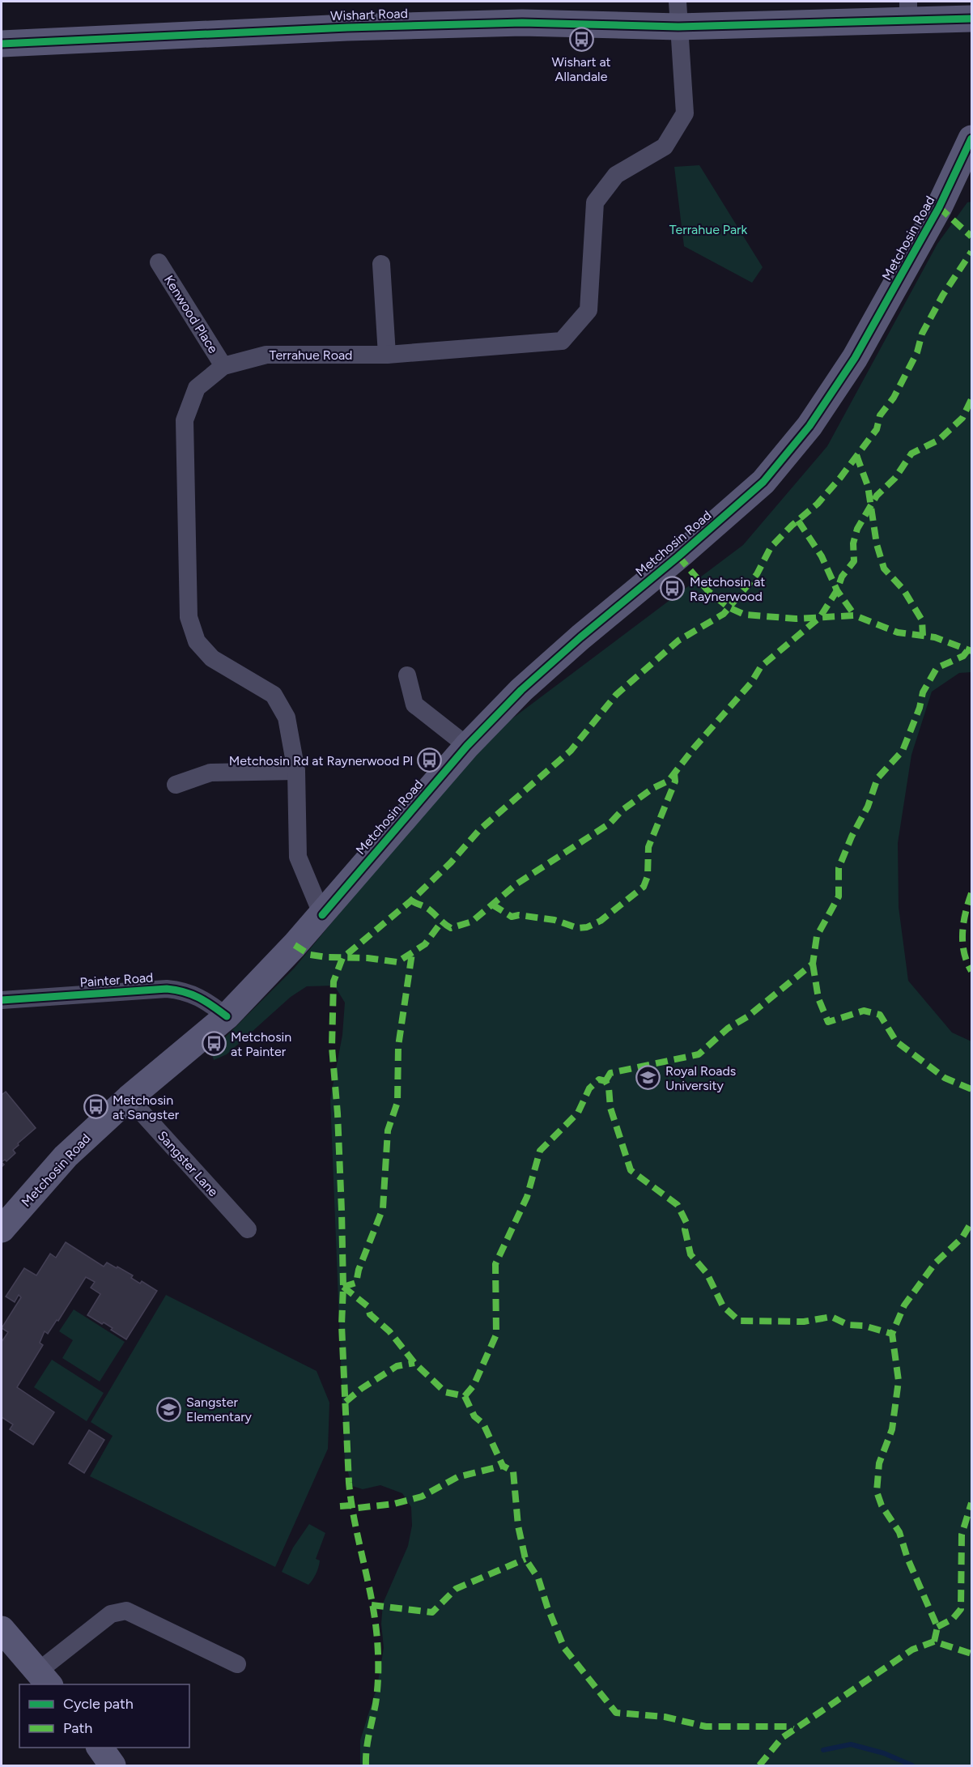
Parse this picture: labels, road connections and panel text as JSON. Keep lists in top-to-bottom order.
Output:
{
  "streets": {
    "main road": ["Wishart Road", "Metchosin Road"],
    "street": [
      "Kenwood Place",
      "Terrahue Road",
      "Painter Road",
      "Sangster Lane"
    ]
  },
  "crossings": [
    ["Wishart Road", "Terrahue Road"],
    ["Metchosin Road", "Terrahue Road"],
    ["Metchosin Road", "Painter Road"],
    ["Metchosin Road", "Sangster Lane"],
    ["Kenwood Place", "Terrahue Road"]
  ],
  "parks": ["Terrahue Park"],
  "places": {
    "bus stop": [
      "Wishart at Allandale",
      "Metchosin at Raynerwood",
      "Metchosin Rd at Raynerwood Pl",
      "Metchosin at Painter",
      "Metchosin at Sangster"
    ],
    "school or university": ["Royal Roads University", "Sangster Elementary"]
  },
  "legend": ["Cycle path", "Path"]
}
